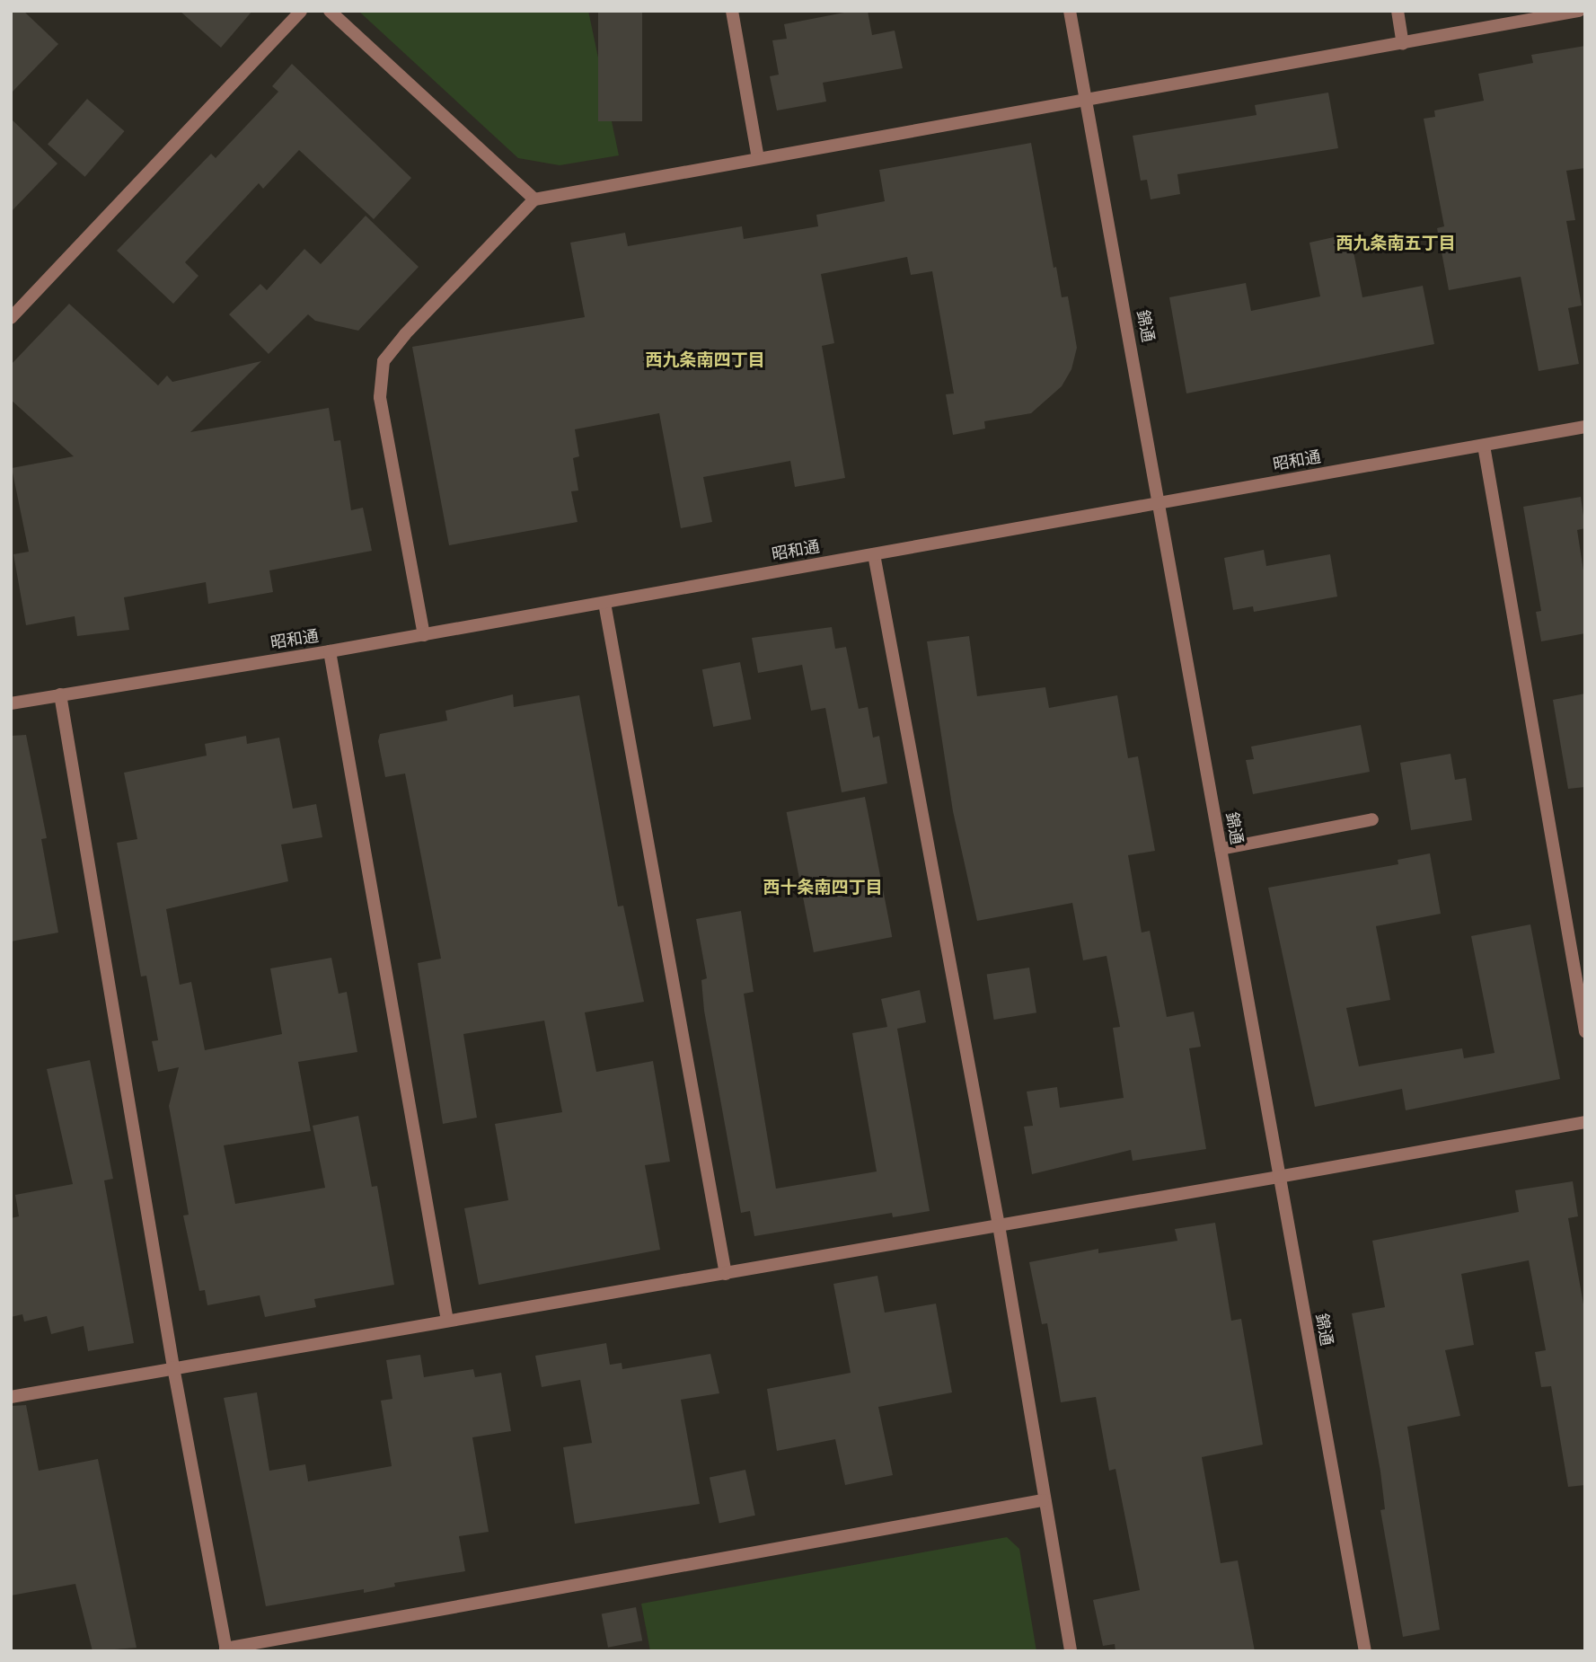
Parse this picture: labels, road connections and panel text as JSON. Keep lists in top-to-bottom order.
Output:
{
  "streets": {
    "street": ["錦通", "昭和通"]
  },
  "crossings": [
    ["錦通", "昭和通"]
  ],
  "districts": ["西九条南五丁目", "西九条南四丁目", "西十条南四丁目"]
}
